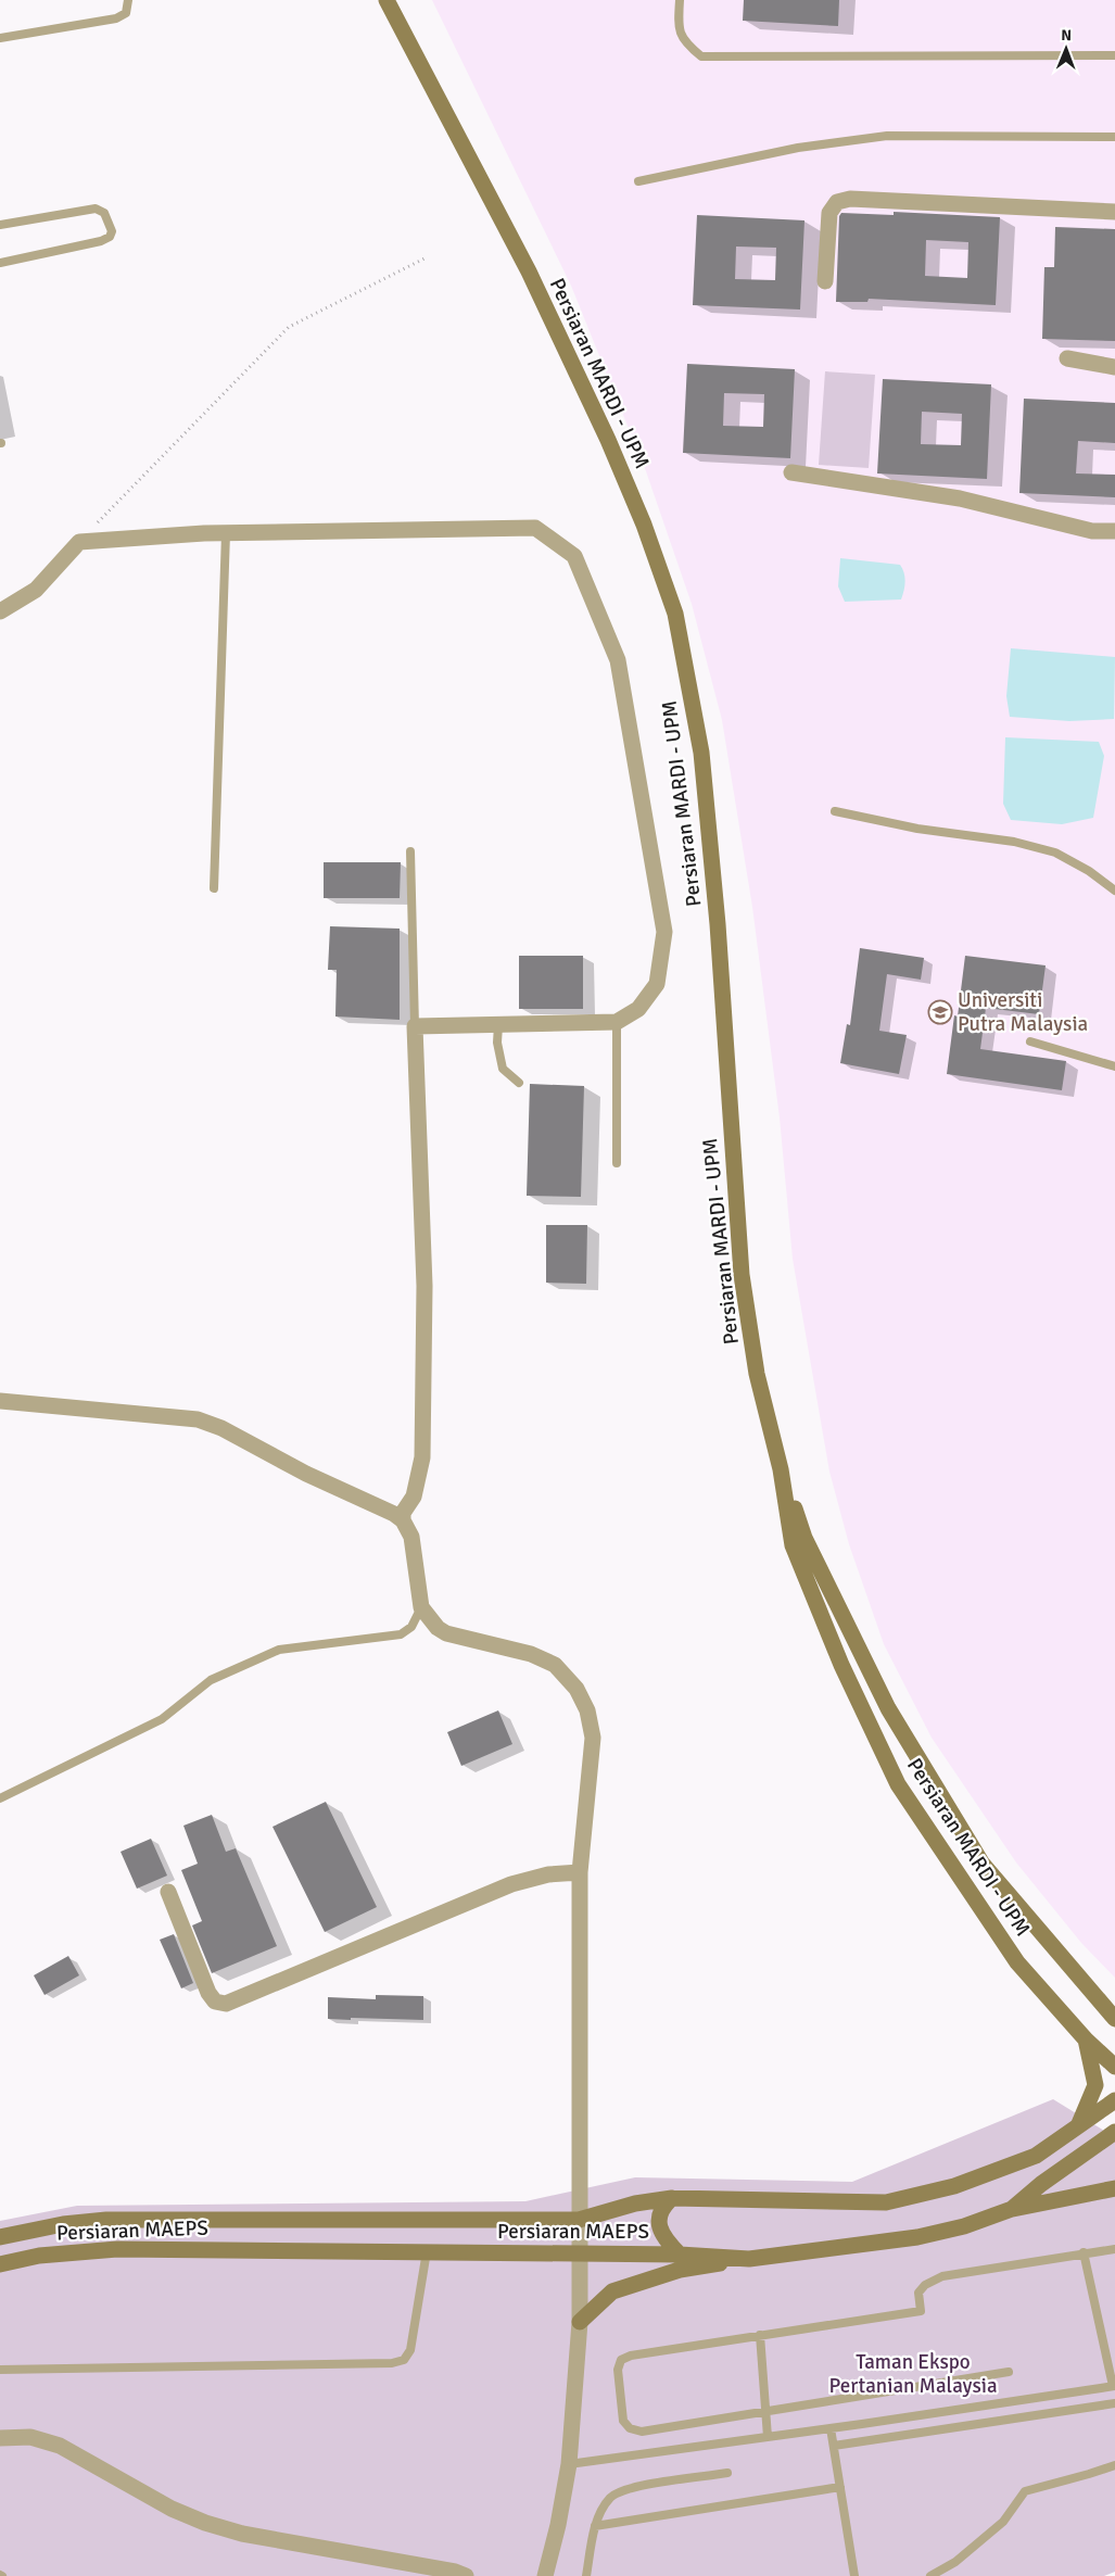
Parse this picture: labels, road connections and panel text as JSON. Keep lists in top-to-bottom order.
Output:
{
  "streets": {
    "street": ["Persiaran MARDI - UPM", "Persiaran MAEPS"]
  },
  "parks": ["Taman Ekspo Pertanian Malaysia"],
  "places": {
    "school or university": ["Universiti Putra Malaysia"]
  },
  "north": "top"
}
